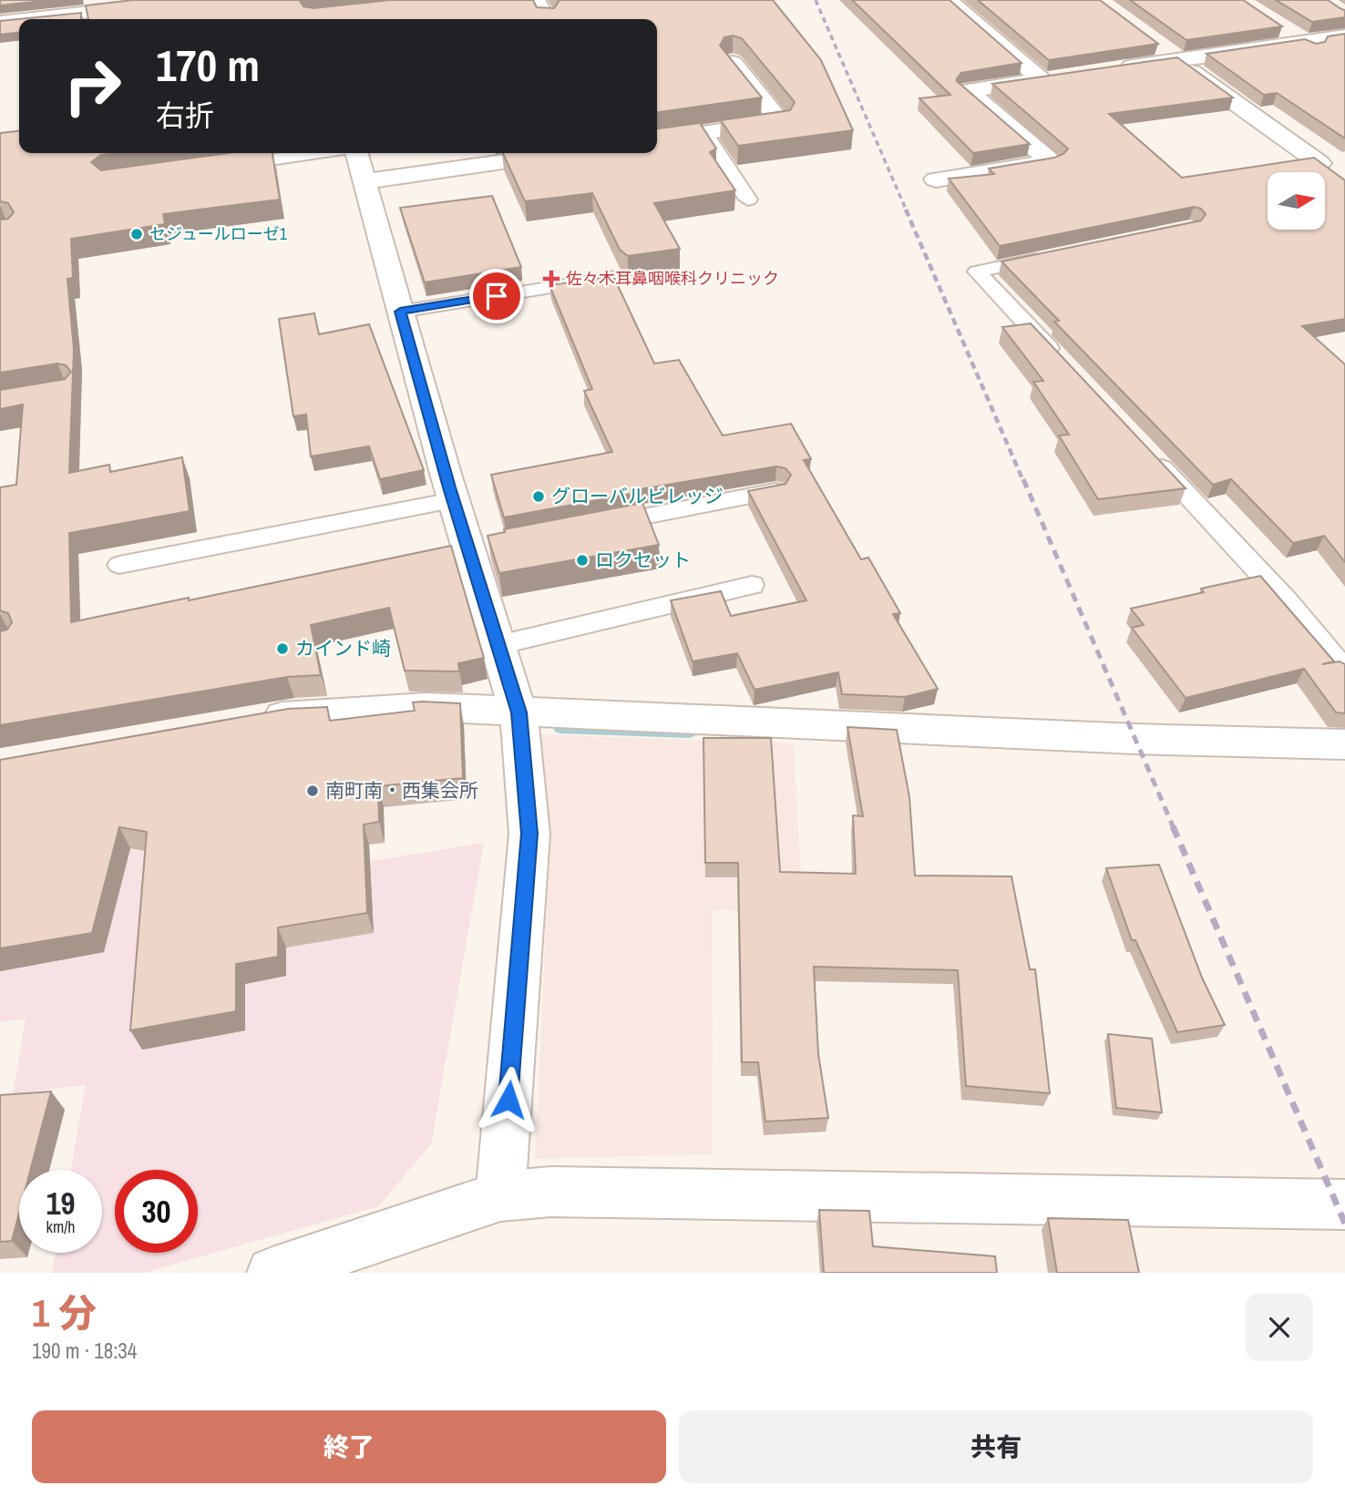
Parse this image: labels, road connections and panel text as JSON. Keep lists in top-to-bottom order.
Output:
{
  "places": {
    "other": [
      "セジュールローゼ1",
      "グローバルビレッジ",
      "ロクセット",
      "カインド崎",
      "南町南・西集会所"
    ],
    "health": ["佐々木耳鼻咽喉科クリニック"]
  },
  "north": "right",
  "page": {
    "turn": ["170 m", "右折"],
    "speed": "19 km/h",
    "limit": "30",
    "heading": ["1 分", "190 m · 18:34"],
    "buttons": ["終了", "共有"]
  }
}
